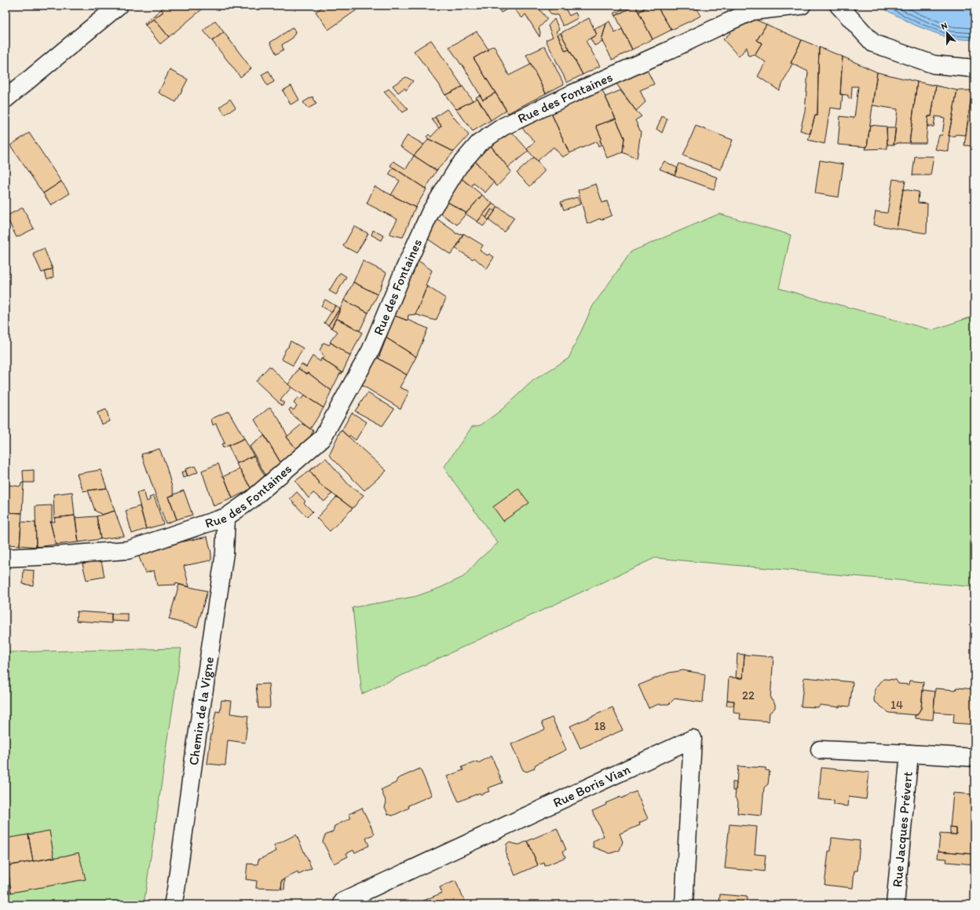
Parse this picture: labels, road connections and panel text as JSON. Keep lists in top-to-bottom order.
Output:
{
  "streets": {
    "street": [
      "Rue des Fontaines",
      "Chemin de la Vigne",
      "Rue Boris Vian",
      "Rue Jacques Prévert"
    ]
  },
  "crossings": [
    ["Rue des Fontaines", "Chemin de la Vigne"]
  ],
  "house_numbers": ["22", "14", "18"],
  "north": "top"
}
